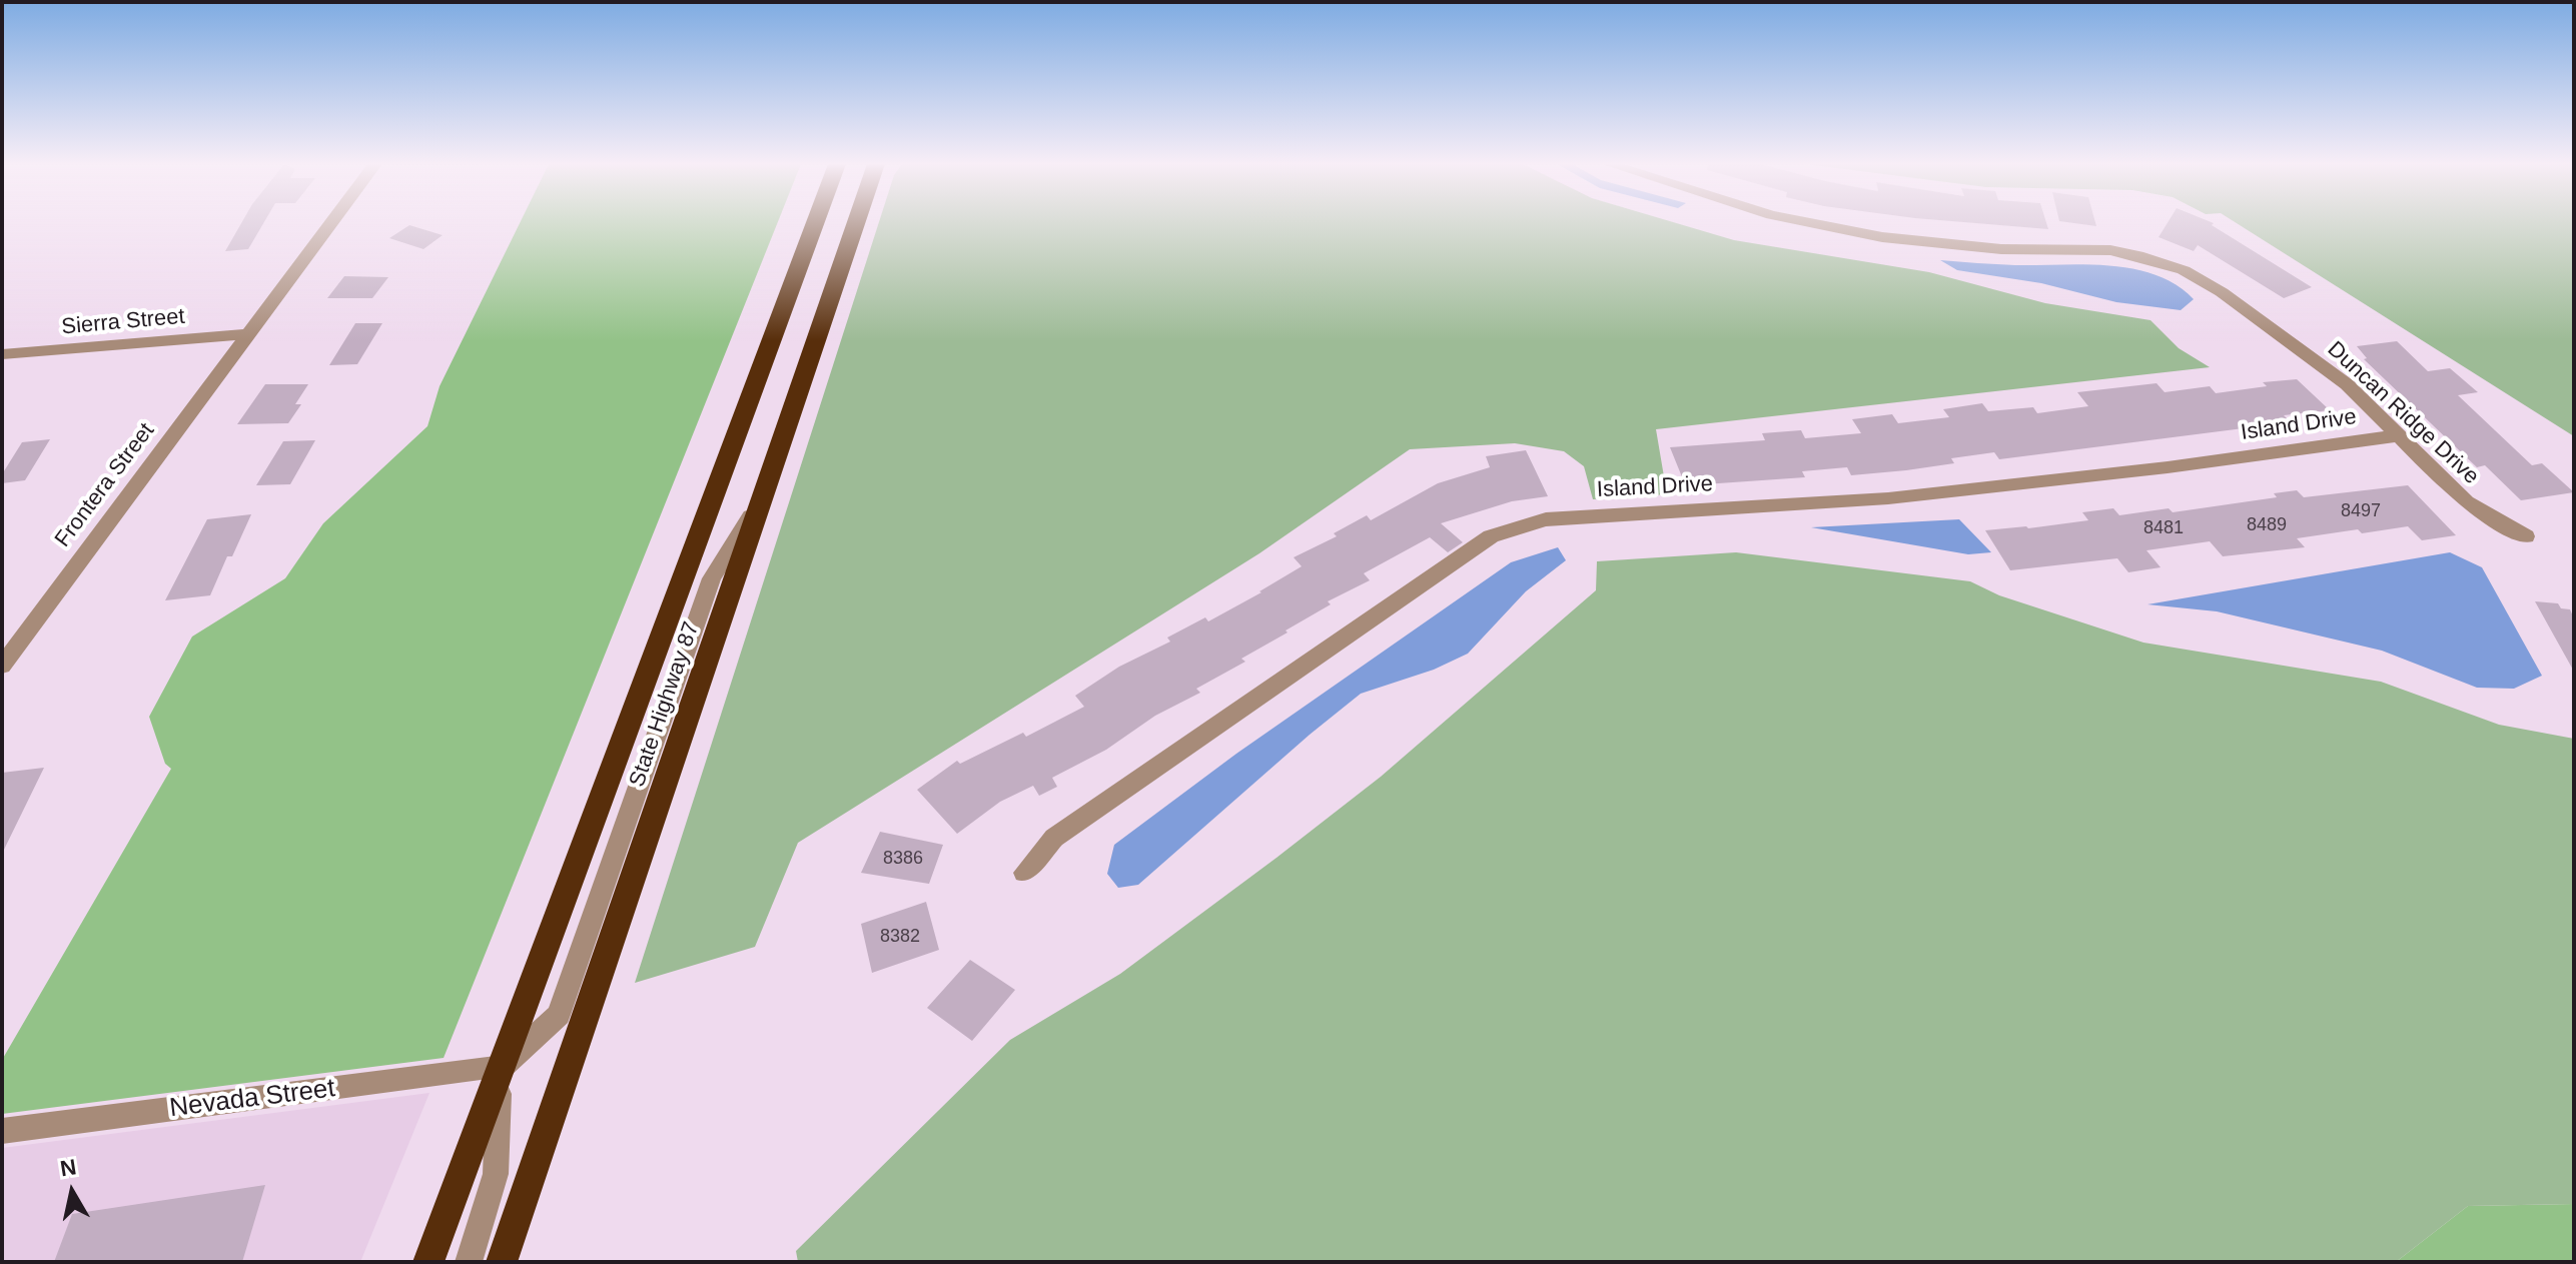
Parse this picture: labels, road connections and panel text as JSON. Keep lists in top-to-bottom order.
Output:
{
  "streets": {
    "highway": ["State Highway 87"],
    "street": [
      "Sierra Street",
      "Duncan Ridge Drive",
      "Island Drive",
      "Frontera Street",
      "Nevada Street"
    ]
  },
  "crossings": [
    ["Sierra Street", "Frontera Street"],
    ["Duncan Ridge Drive", "Island Drive"]
  ],
  "house_numbers": [
    "8497",
    "8489",
    "8481",
    "8386",
    "8382"
  ],
  "north": "top"
}
